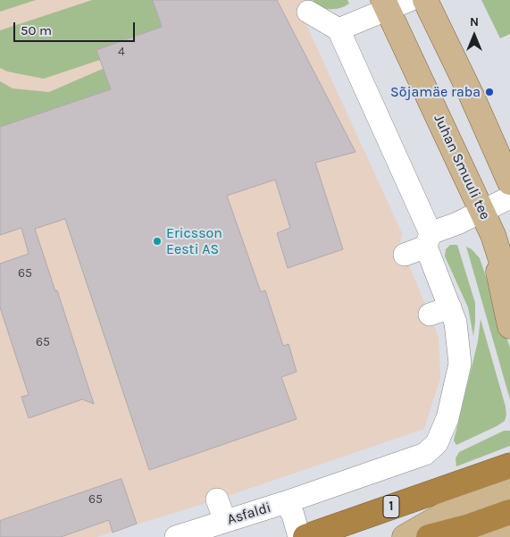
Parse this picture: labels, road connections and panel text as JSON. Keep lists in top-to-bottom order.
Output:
{
  "streets": {
    "highway": ["1"],
    "main road": ["Juhan Smuuli tee"],
    "lane": ["Asfaldi"]
  },
  "places": ["Sõjamäe raba", "Ericsson Eesti AS"],
  "house_numbers": [
    "4",
    "65",
    "65",
    "65"
  ],
  "scale_bar": "50 m",
  "north": "top"
}
